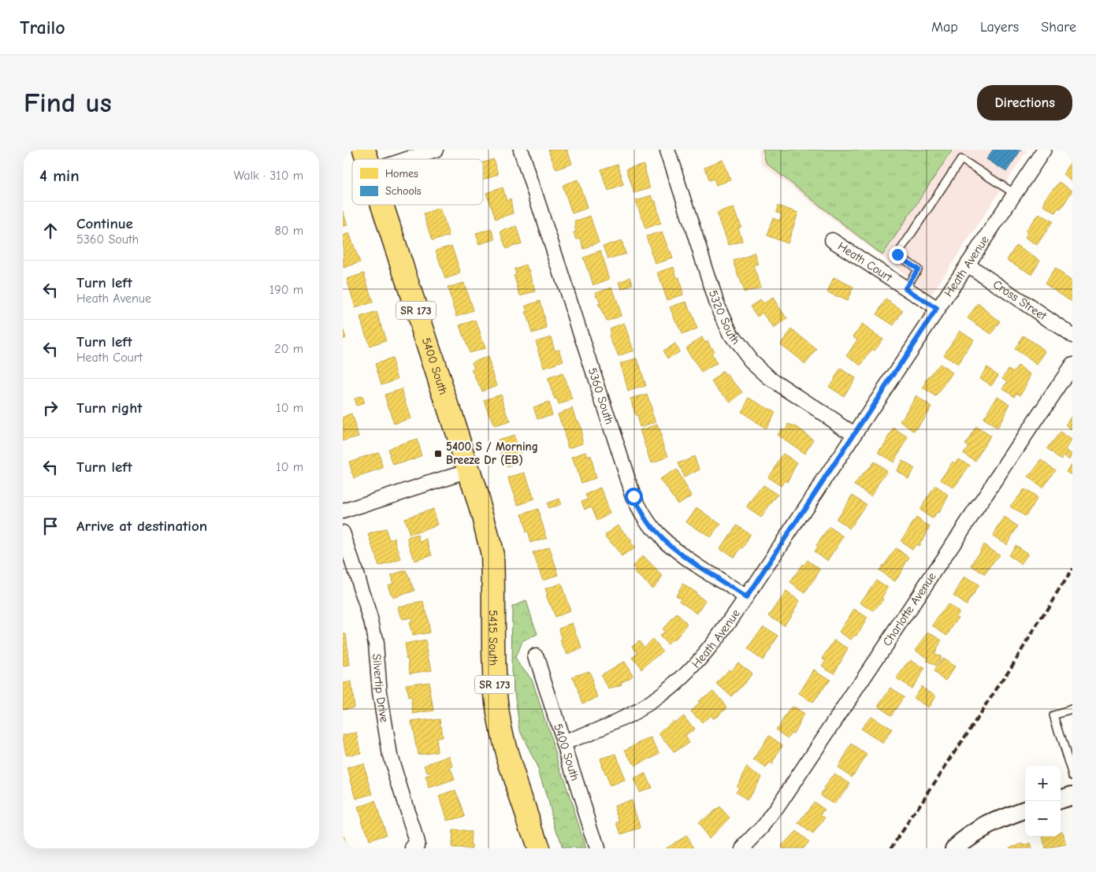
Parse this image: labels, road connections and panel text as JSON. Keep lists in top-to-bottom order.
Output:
{
  "streets": {
    "main road": ["SR 173", "5400 South", "5415 South"],
    "street": [
      "Heath Court",
      "Heath Avenue",
      "Cross Street",
      "5320 South",
      "5360 South",
      "Charlotte Avenue",
      "Silvertip Drive"
    ]
  },
  "crossings": [
    ["Heath Court", "Heath Avenue"],
    ["Heath Avenue", "Cross Street"],
    ["Heath Avenue", "5320 South"],
    ["Heath Avenue", "5400 South"],
    ["Heath Avenue", "5360 South"],
    ["5400 South", "5415 South"]
  ],
  "places": {
    "transit": ["5400 S / Morning Breeze Dr (EB)"]
  },
  "legend": ["Homes", "Schools"],
  "page": {
    "header": "Trailo",
    "nav": ["Map", "Layers", "Share"],
    "buttons": "Directions",
    "title": "Find us",
    "heading": ["4 min", "Walk · 310 m"],
    "list": [
      ["Continue", "5360 South", "80 m"],
      ["Turn left", "Heath Avenue", "190 m"],
      ["Turn left", "Heath Court", "20 m"],
      ["Turn right", "10 m"],
      ["Turn left", "10 m"],
      "Arrive at destination"
    ],
    "map_buttons": ["+", "−"]
  }
}
